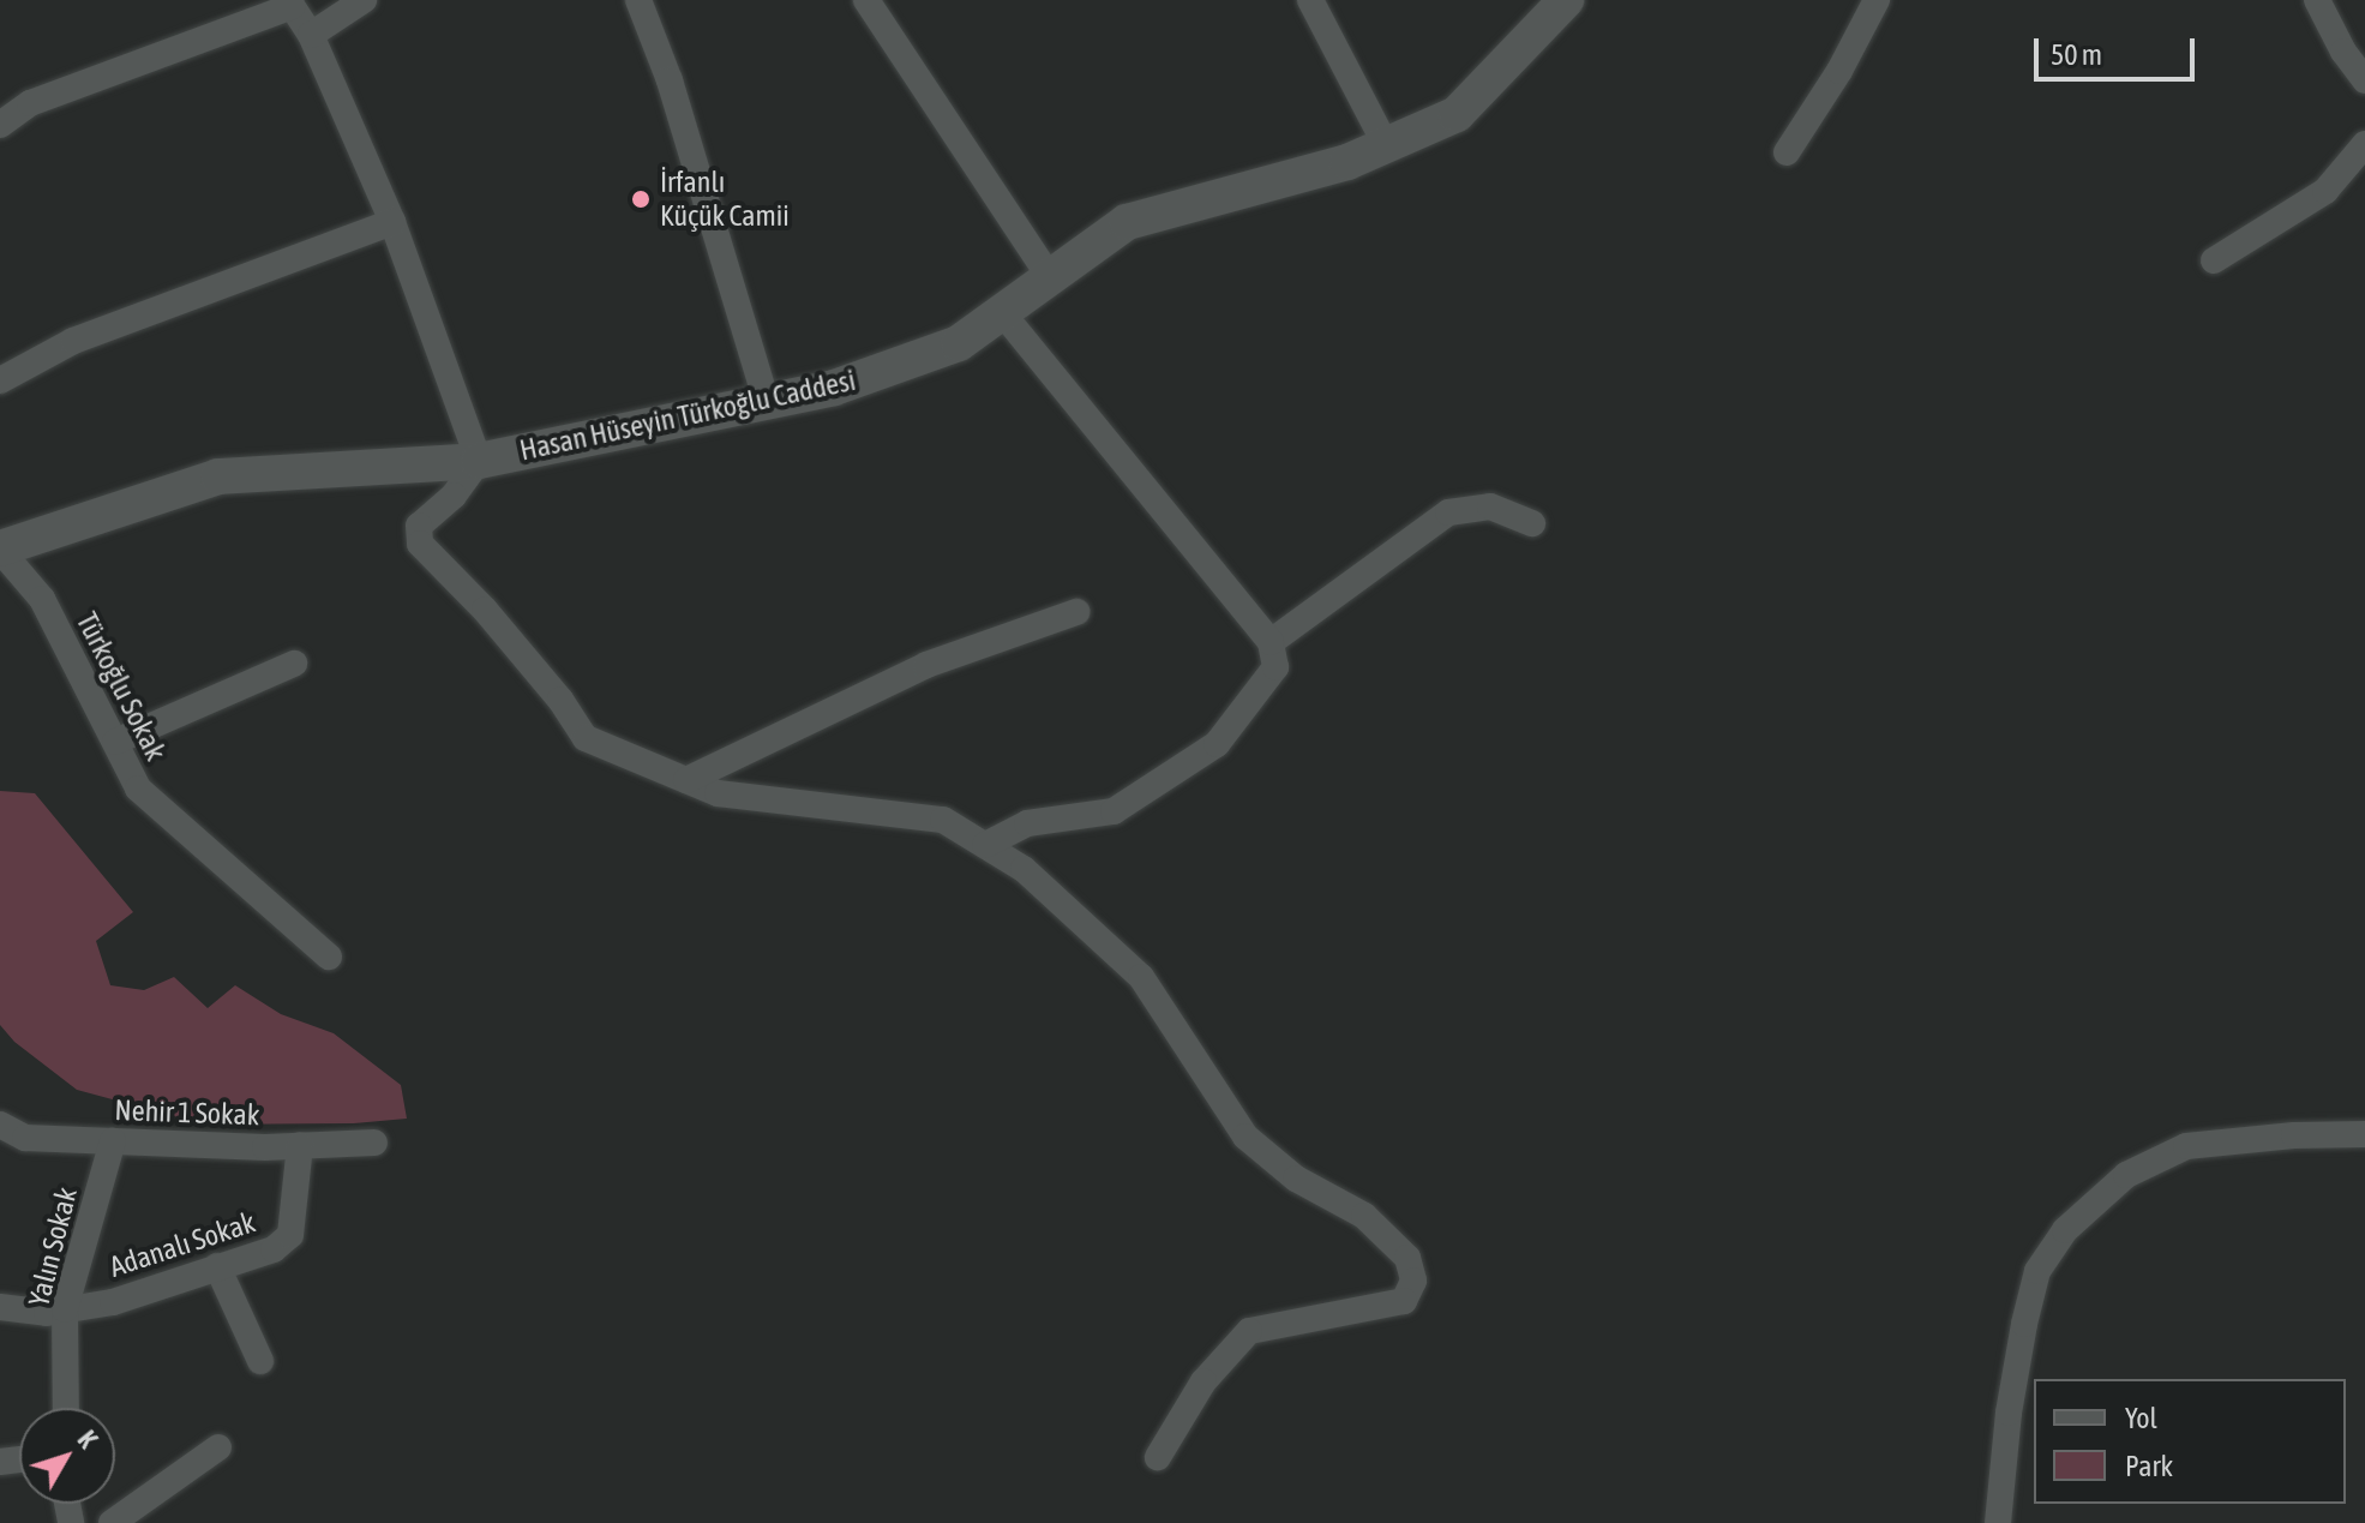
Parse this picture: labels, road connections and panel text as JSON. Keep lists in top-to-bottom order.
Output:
{
  "streets": {
    "main road": ["Hasan Hüseyin Türkoğlu Caddesi"],
    "street": [
      "Türkoğlu Sokak",
      "Nehir 1 Sokak",
      "Adanalı Sokak",
      "Yalın Sokak"
    ]
  },
  "crossings": [
    ["Hasan Hüseyin Türkoğlu Caddesi", "Türkoğlu Sokak"],
    ["Nehir 1 Sokak", "Adanalı Sokak"],
    ["Nehir 1 Sokak", "Yalın Sokak"],
    ["Adanalı Sokak", "Yalın Sokak"]
  ],
  "places": ["İrfanlı Küçük Camii"],
  "legend": ["Yol", "Park"],
  "scale_bar": "50 m",
  "north": "top right"
}
